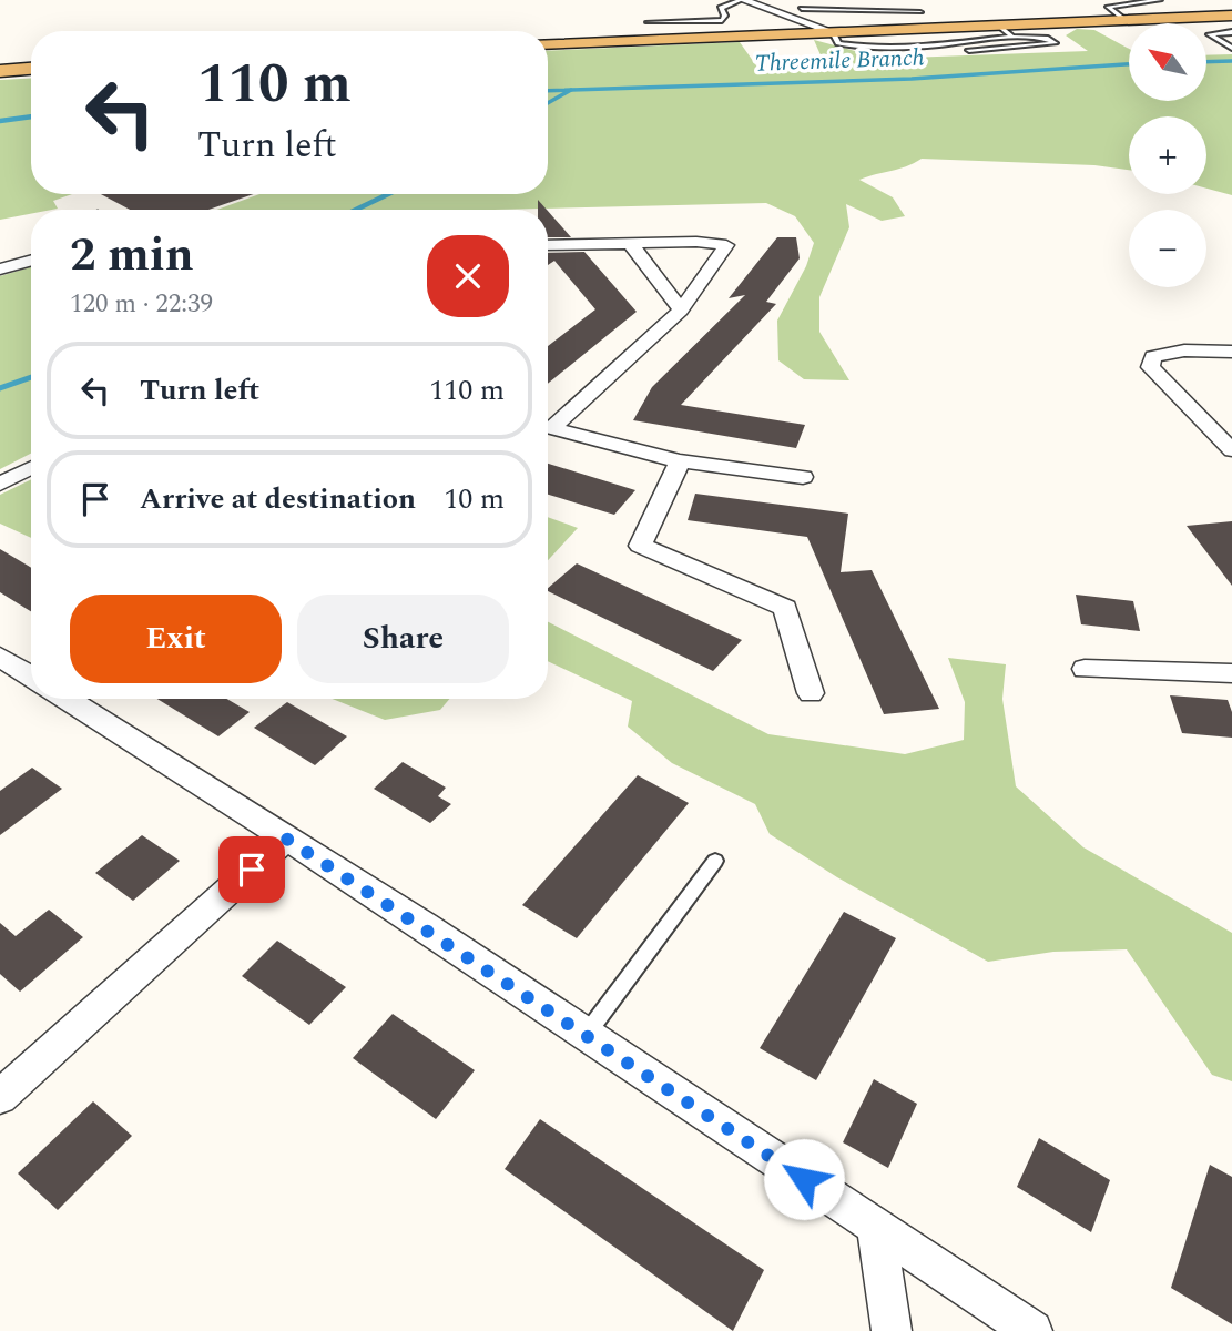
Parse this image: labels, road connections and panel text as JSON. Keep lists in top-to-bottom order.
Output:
{
  "water": ["Threemile Branch"],
  "north": "top left",
  "page": {
    "map_buttons": ["+", "−"],
    "turn": ["110 m", "Turn left"],
    "heading": ["2 min", "120 m · 22:39"],
    "list": [
      {
        "name": "Turn left",
        "value": "110 m"
      },
      {
        "name": "Arrive at destination",
        "value": "10 m"
      }
    ],
    "buttons": ["Exit", "Share"]
  }
}
